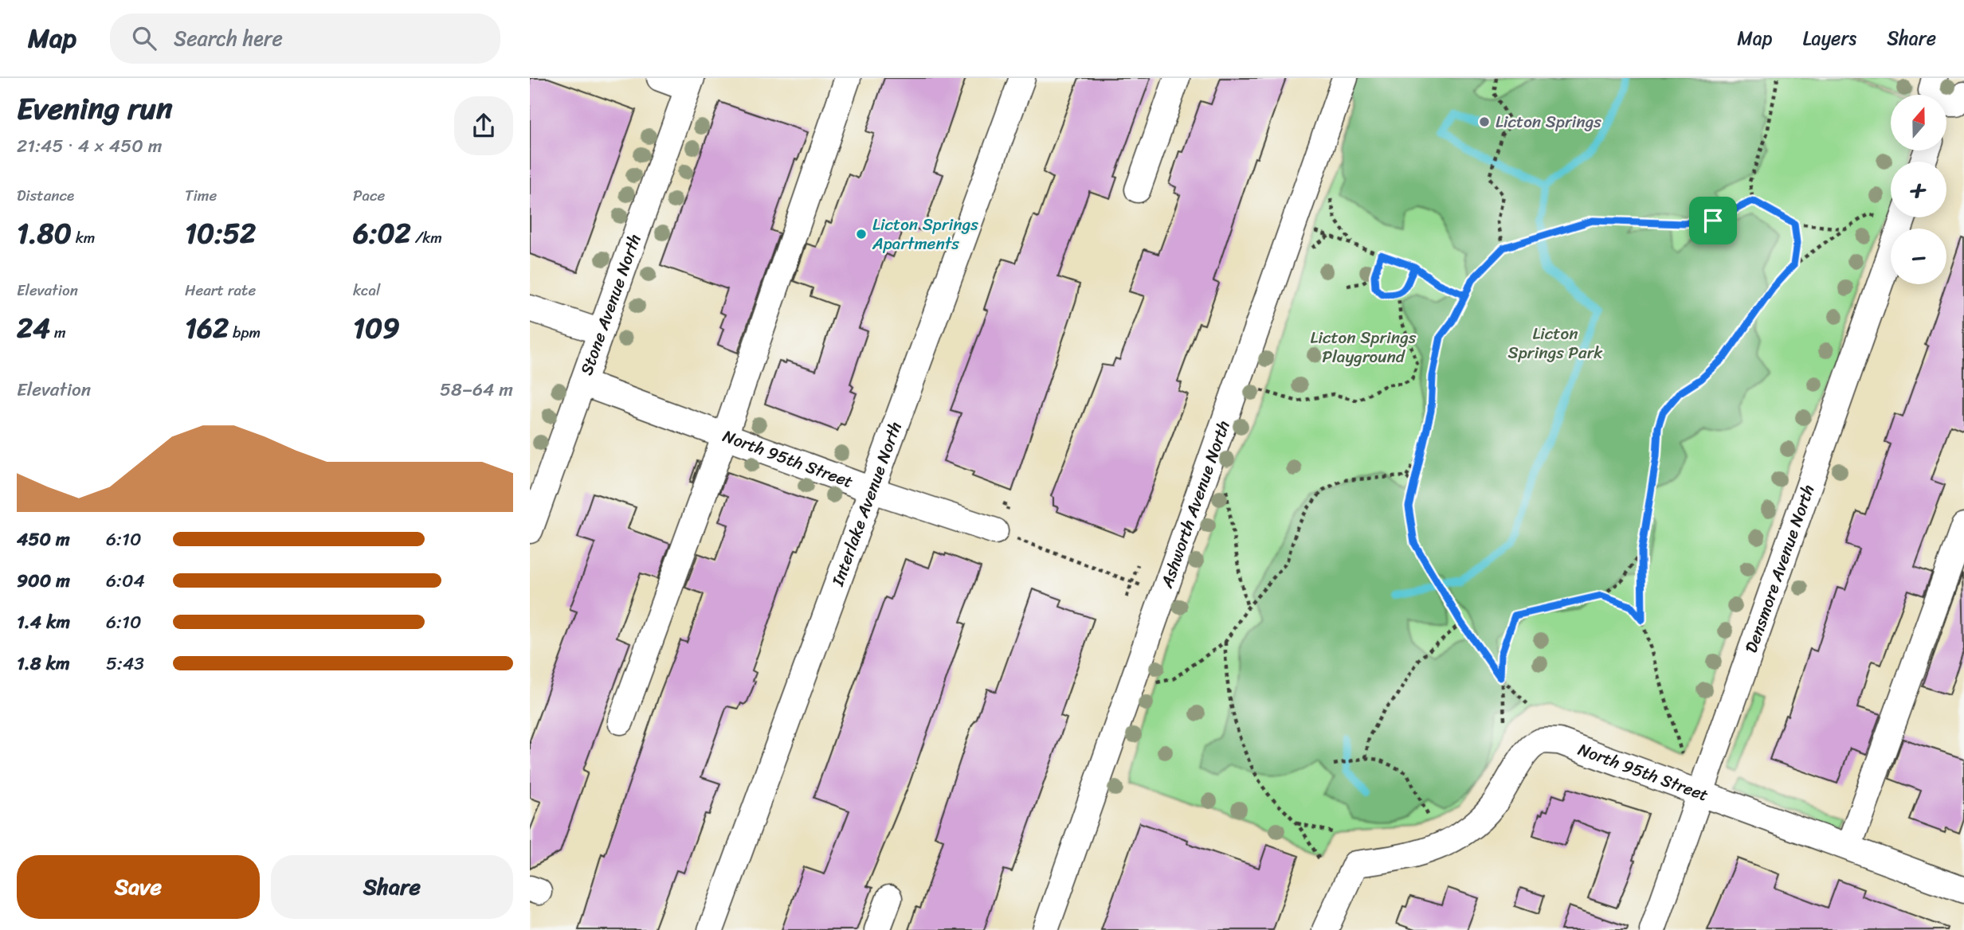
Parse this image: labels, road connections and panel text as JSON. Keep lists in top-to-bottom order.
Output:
{
  "streets": {
    "street": [
      "Stone Avenue North",
      "North 95th Street",
      "Ashworth Avenue North",
      "Interlake Avenue North",
      "Densmore Avenue North"
    ]
  },
  "crossings": [
    ["Stone Avenue North", "North 95th Street"],
    ["North 95th Street", "Interlake Avenue North"],
    ["North 95th Street", "Densmore Avenue North"]
  ],
  "parks": ["Licton Springs Park", "Licton Springs Playground"],
  "places": ["Licton Springs", "Licton Springs Apartments"],
  "north": "top",
  "page": {
    "header": "Map",
    "search": "Search here",
    "nav": ["Map", "Layers", "Share"],
    "heading": ["Evening run", "21:45 · 4 × 450 m"],
    "map_buttons": ["+", "−"],
    "stats": [
      ["Distance", "1.80 km"],
      ["Time", "10:52"],
      ["Pace", "6:02 /km"],
      ["Elevation", "24 m"],
      ["Heart rate", "162 bpm"],
      ["kcal", "109"]
    ],
    "chart": ["Elevation", "58–64 m"],
    "list": [
      {
        "name": "450 m",
        "note": "6:10"
      },
      {
        "name": "900 m",
        "note": "6:04"
      },
      {
        "name": "1.4 km",
        "note": "6:10"
      },
      {
        "name": "1.8 km",
        "note": "5:43"
      }
    ],
    "buttons": ["Save", "Share"]
  }
}
